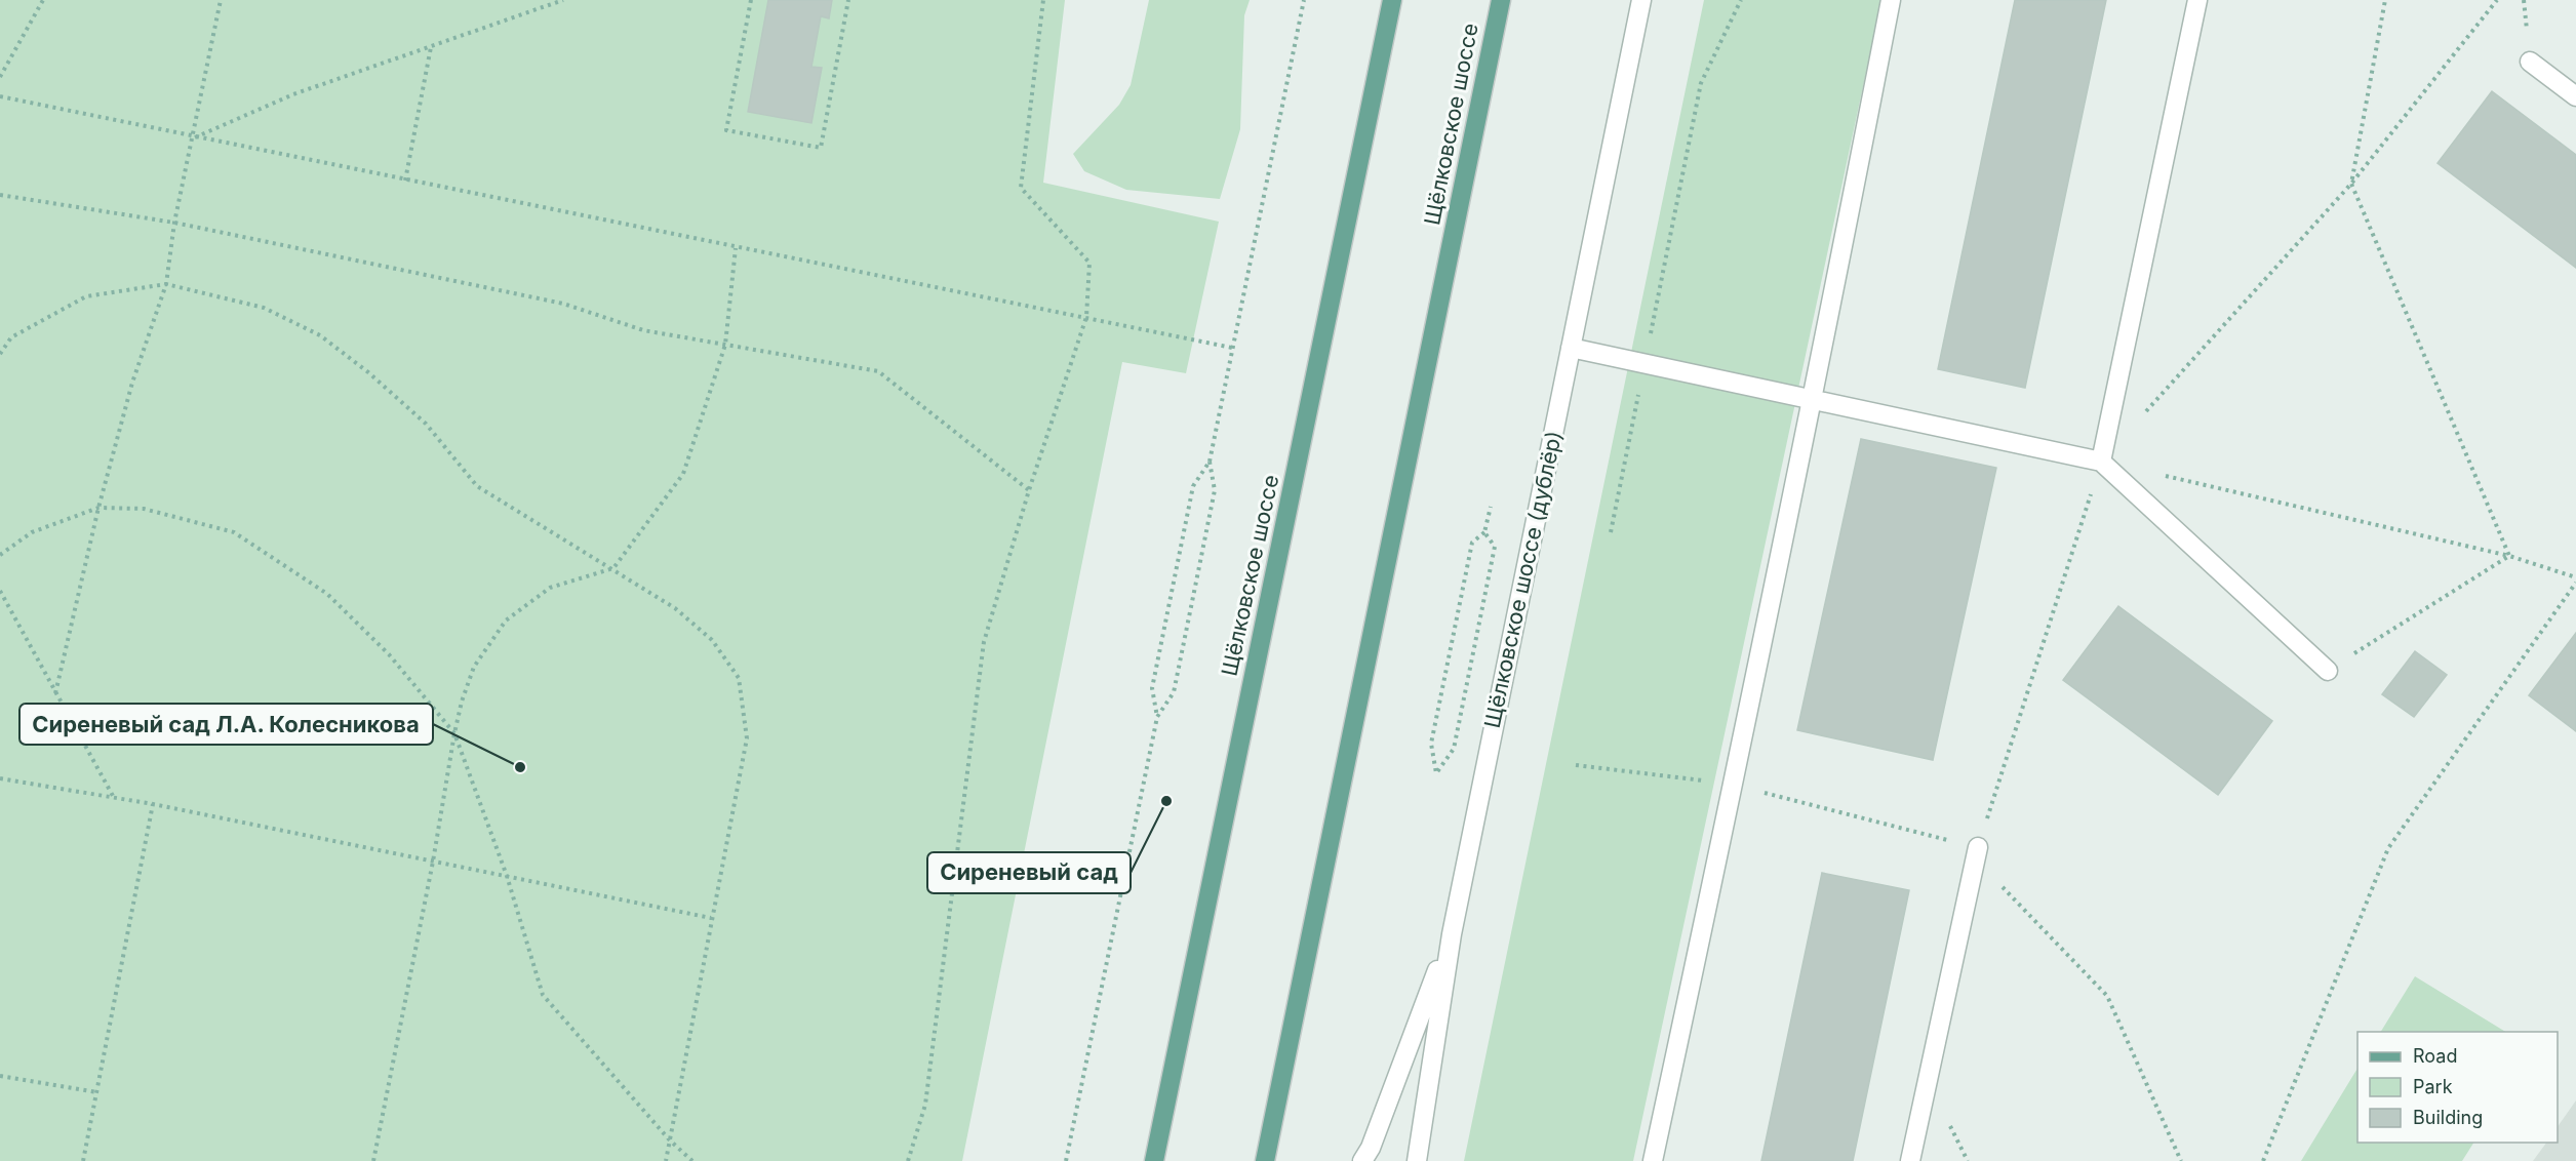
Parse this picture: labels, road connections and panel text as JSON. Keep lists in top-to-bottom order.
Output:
{
  "streets": {
    "main road": ["Щёлковское шоссе"],
    "street": ["Щёлковское шоссе (дублёр)"]
  },
  "places": ["Сиреневый сад Л.А. Колесникова", "Сиреневый сад"],
  "legend": ["Road", "Park", "Building"]
}
